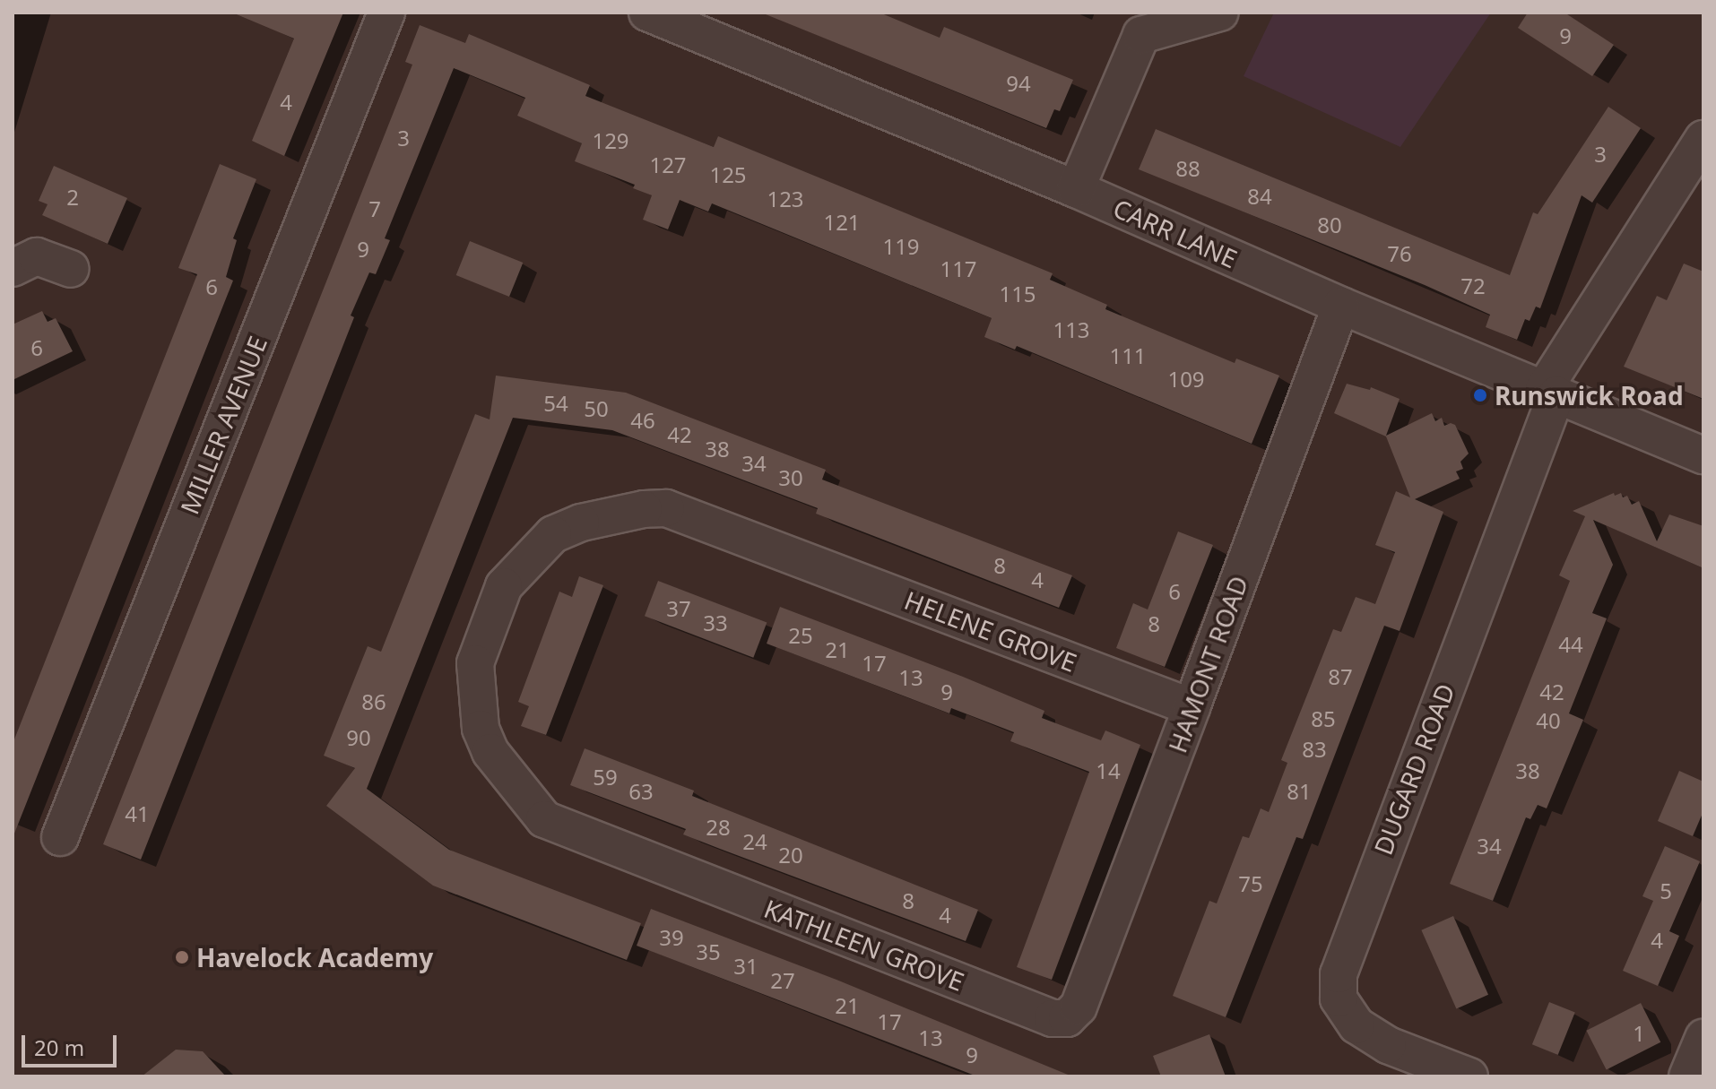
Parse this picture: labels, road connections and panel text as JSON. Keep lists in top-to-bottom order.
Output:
{
  "streets": {
    "street": [
      "CARR LANE",
      "MILLER AVENUE",
      "HELENE GROVE",
      "HAMONT ROAD",
      "DUGARD ROAD",
      "KATHLEEN GROVE"
    ]
  },
  "crossings": [
    ["CARR LANE", "HAMONT ROAD"],
    ["CARR LANE", "DUGARD ROAD"],
    ["HELENE GROVE", "HAMONT ROAD"],
    ["HELENE GROVE", "KATHLEEN GROVE"],
    ["HAMONT ROAD", "KATHLEEN GROVE"]
  ],
  "places": ["Runswick Road", "Havelock Academy"],
  "house_numbers": [
    "9",
    "94",
    "4",
    "3",
    "129",
    "3",
    "127",
    "88",
    "125",
    "84",
    "2",
    "123",
    "7",
    "121",
    "80",
    "119",
    "9",
    "76",
    "117",
    "72",
    "6",
    "115",
    "113",
    "6",
    "111",
    "109",
    "54",
    "50",
    "46",
    "42",
    "38",
    "34",
    "30",
    "8",
    "4",
    "6",
    "37",
    "33",
    "8",
    "25",
    "44",
    "21",
    "17",
    "87",
    "13",
    "9",
    "42",
    "86",
    "85",
    "40",
    "90",
    "83",
    "14",
    "38",
    "59",
    "63",
    "81",
    "41",
    "28",
    "24",
    "34",
    "20",
    "75",
    "5",
    "8",
    "4",
    "39",
    "4",
    "35",
    "31",
    "27",
    "21",
    "17",
    "1",
    "13",
    "9"
  ],
  "scale_bar": "20 m"
}
